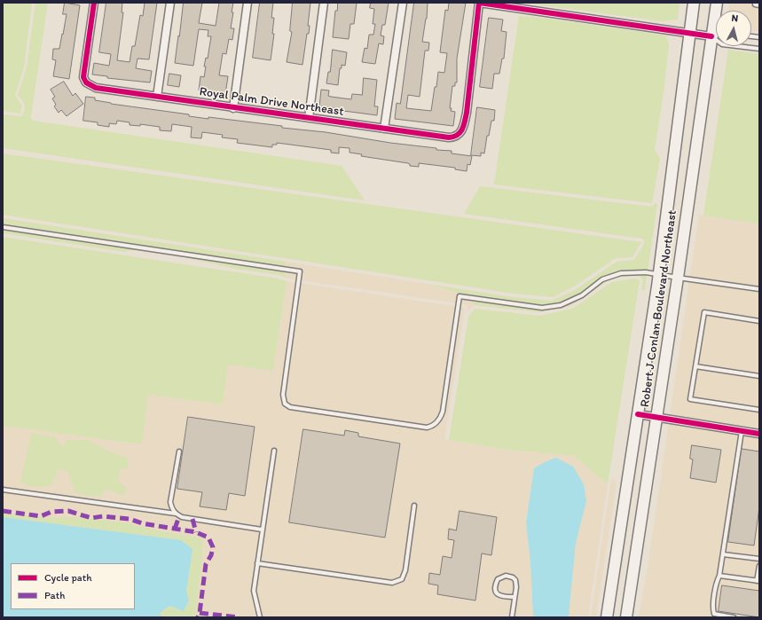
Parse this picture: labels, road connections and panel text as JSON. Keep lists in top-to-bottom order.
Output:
{
  "streets": {
    "main road": ["Robert J Conlan Boulevard Northeast"],
    "street": ["Royal Palm Drive Northeast"]
  },
  "legend": ["Cycle path", "Path"],
  "north": "top"
}
